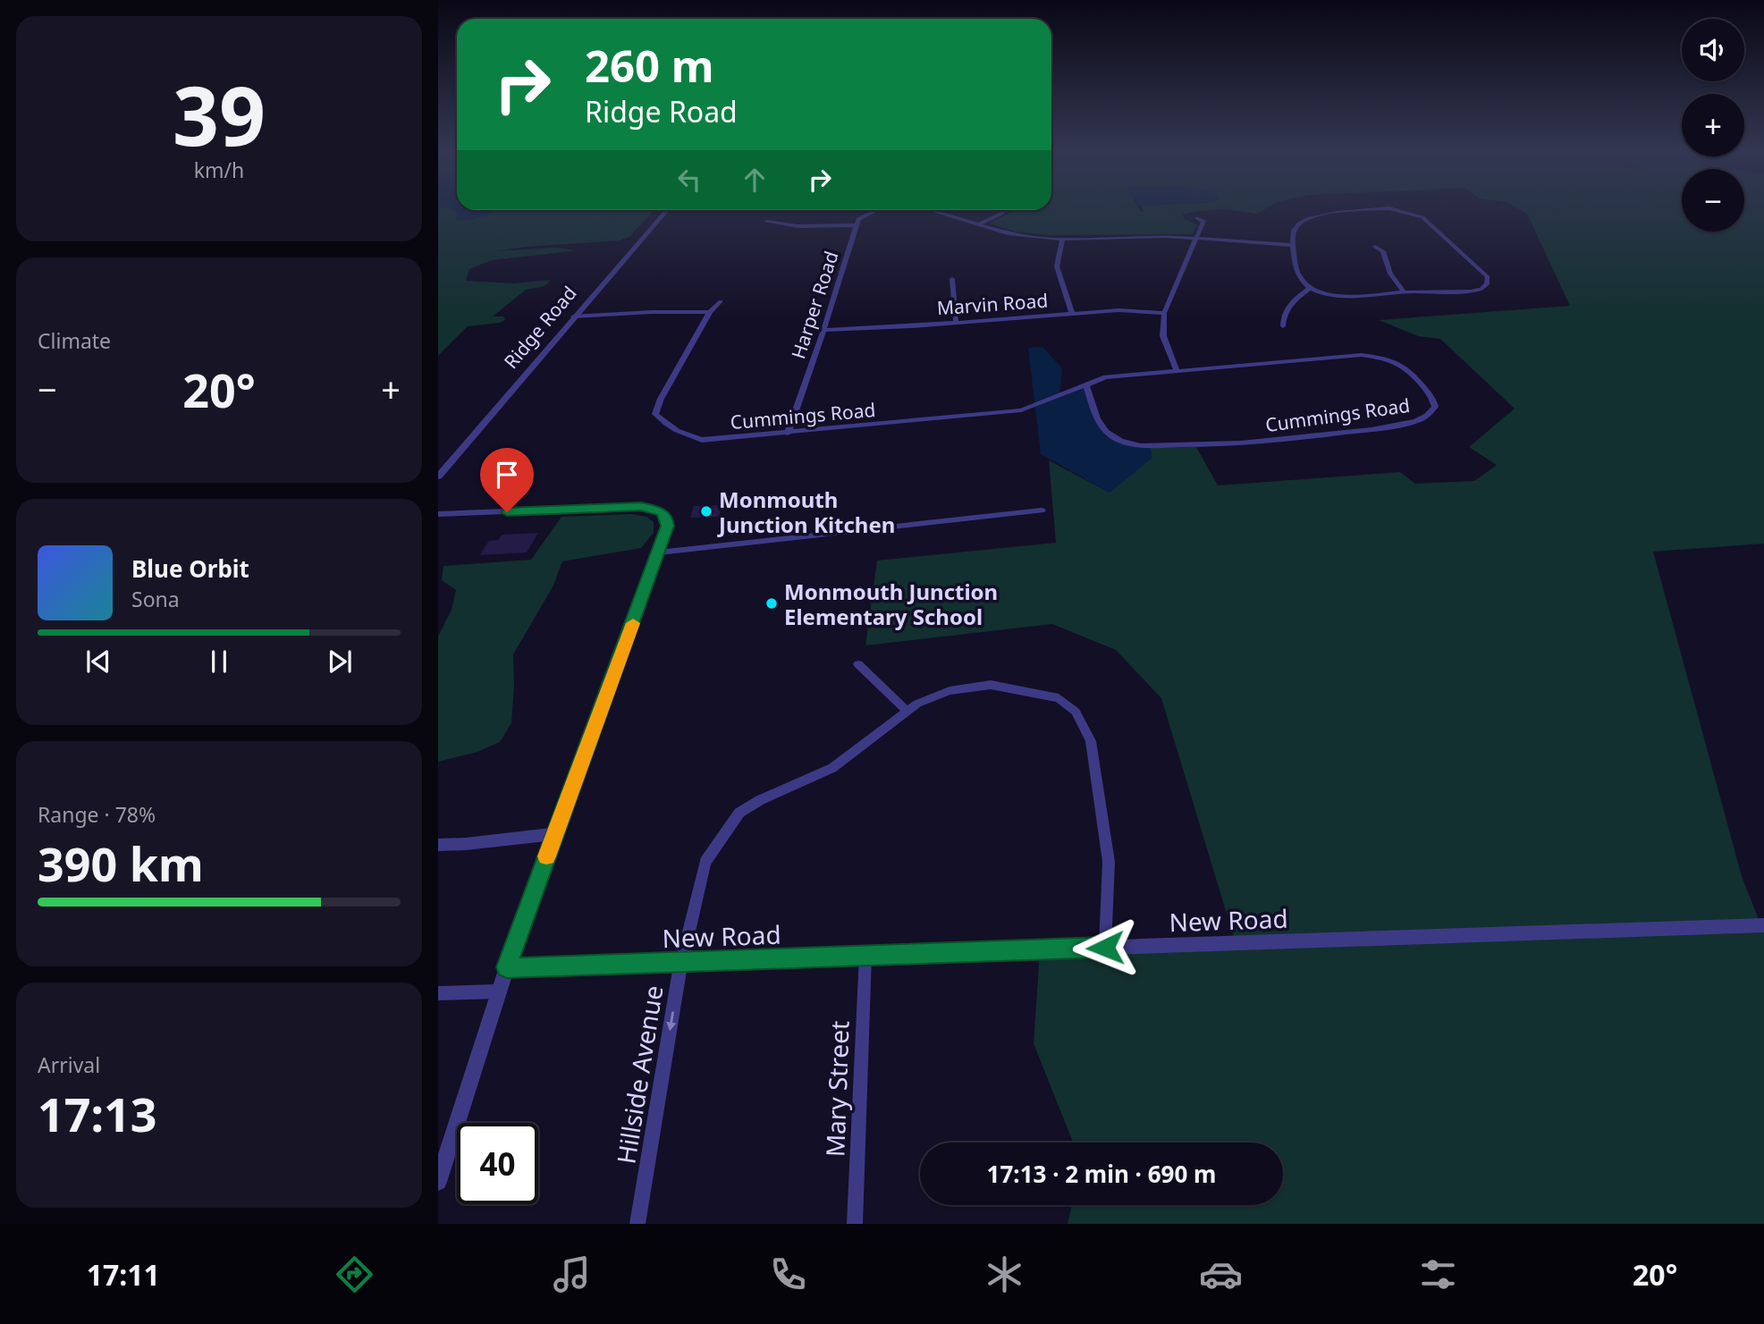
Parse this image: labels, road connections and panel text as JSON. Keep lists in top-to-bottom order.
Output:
{
  "streets": {
    "street": [
      "Marvin Road",
      "Harper Road",
      "Ridge Road",
      "Cummings Road",
      "New Road",
      "Hillside Avenue",
      "Mary Street"
    ]
  },
  "crossings": [
    ["Marvin Road", "Harper Road"],
    ["Harper Road", "Cummings Road"],
    ["New Road", "Hillside Avenue"],
    ["New Road", "Mary Street"]
  ],
  "places": ["Monmouth Junction Kitchen", "Monmouth Junction Elementary School"],
  "page": {
    "tile": [
      ["39", "km/h"],
      "Climate",
      ["Range · 78%", "390 km"],
      ["Arrival", "17:13"]
    ],
    "map_buttons": ["+", "−"],
    "turn": ["260 m", "Ridge Road"],
    "heat": ["−", "20°", "+"],
    "song": ["Blue Orbit", "Sona"],
    "limit": "40",
    "trip": "17:13 · 2 min · 690 m",
    "tabs": ["17:11", "20°"]
  }
}
